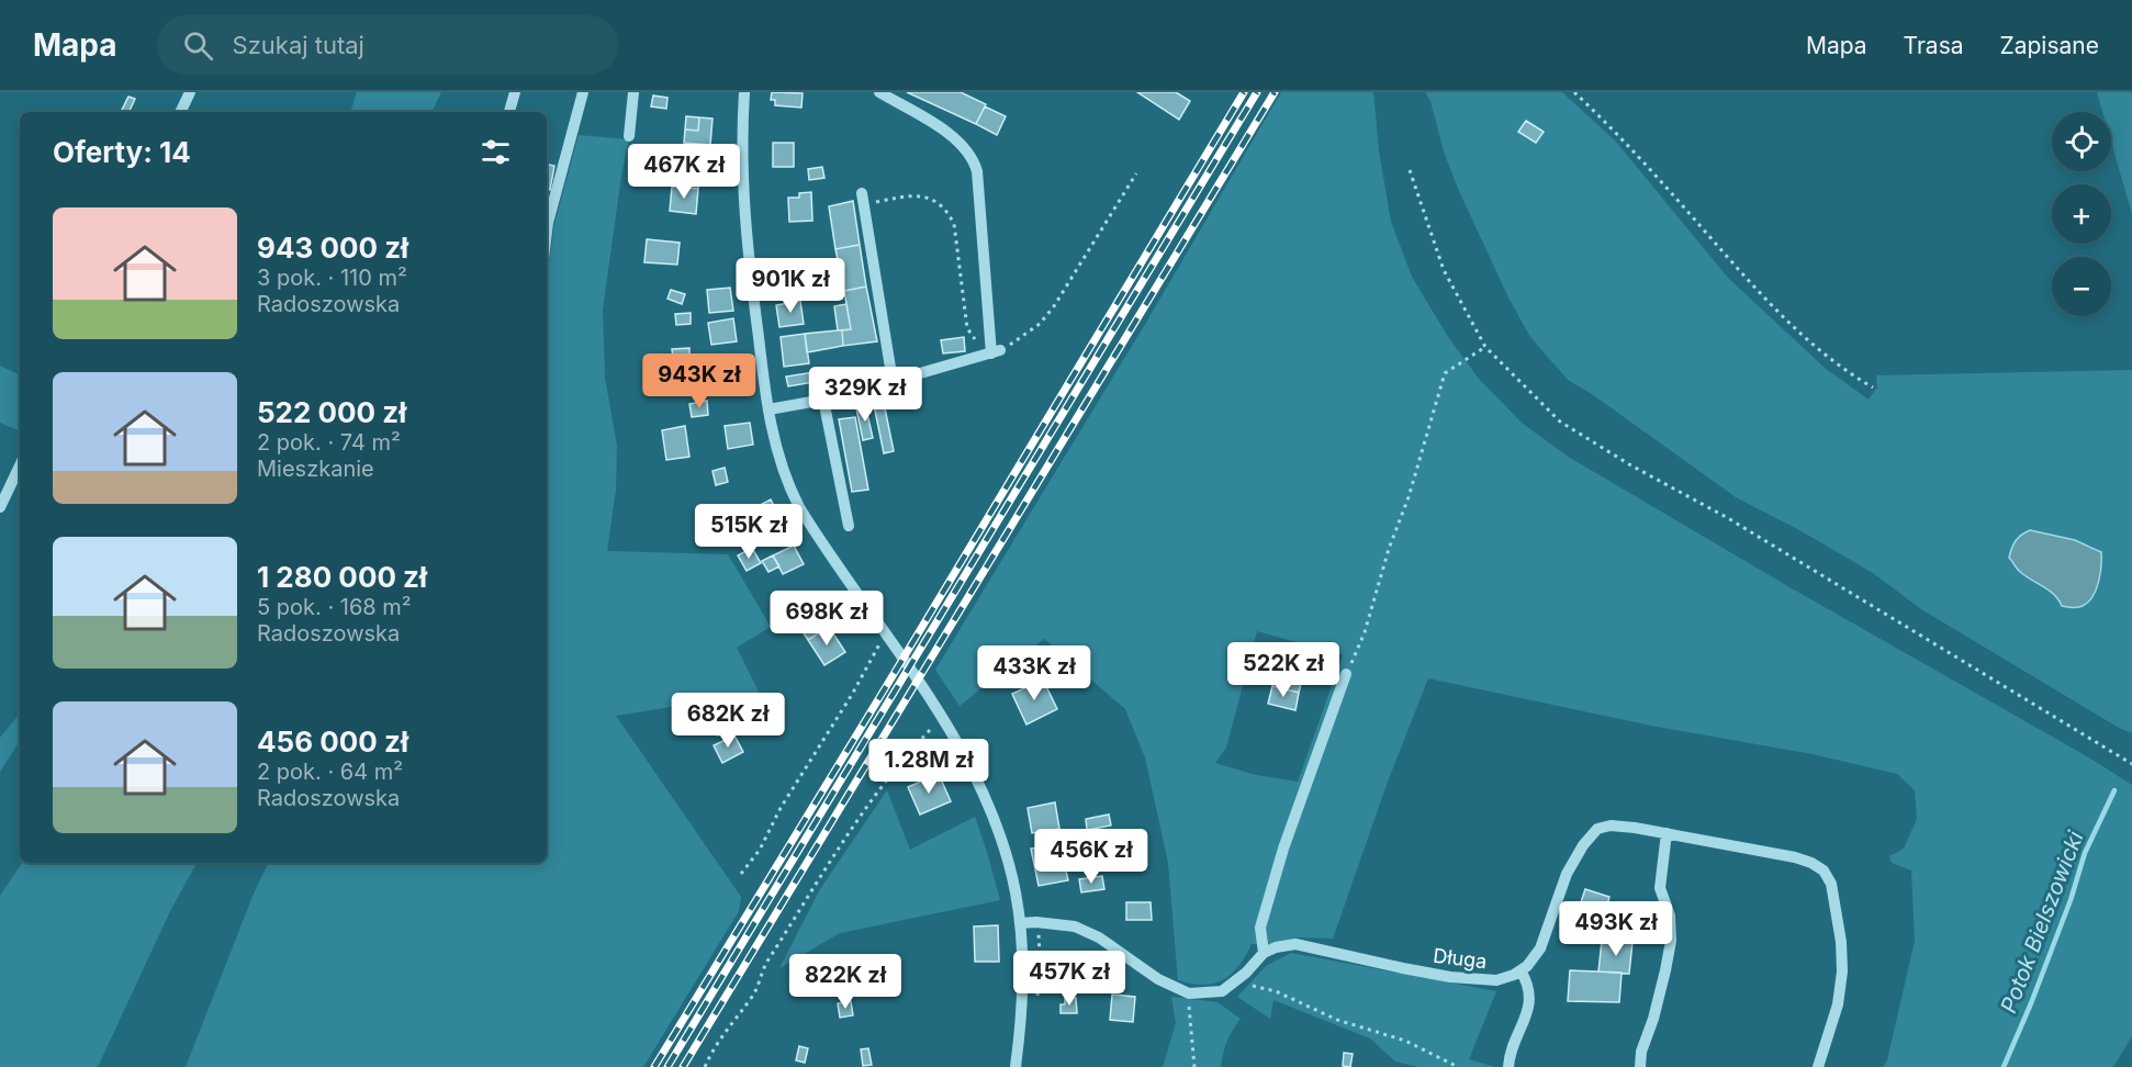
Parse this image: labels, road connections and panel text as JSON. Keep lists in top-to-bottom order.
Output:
{
  "streets": {
    "street": ["Długa"]
  },
  "water": ["Potok Bielszowicki"],
  "page": {
    "header": "Mapa",
    "search": "Szukaj tutaj",
    "nav": ["Mapa", "Trasa", "Zapisane"],
    "map_buttons": ["+", "−"],
    "heading": "Oferty: 14",
    "price": [
      "467K zł",
      "901K zł",
      "943K zł",
      "329K zł",
      "515K zł",
      "698K zł",
      "522K zł",
      "433K zł",
      "682K zł",
      "1.28M zł",
      "456K zł",
      "493K zł",
      "457K zł",
      "822K zł"
    ],
    "list": [
      {
        "name": "943 000 zł",
        "note": "3 pok. · 110 m² · Radoszowska"
      },
      {
        "name": "522 000 zł",
        "note": "2 pok. · 74 m² · Mieszkanie"
      },
      {
        "name": "1 280 000 zł",
        "note": "5 pok. · 168 m² · Radoszowska"
      },
      {
        "name": "456 000 zł",
        "note": "2 pok. · 64 m² · Radoszowska"
      }
    ]
  }
}
